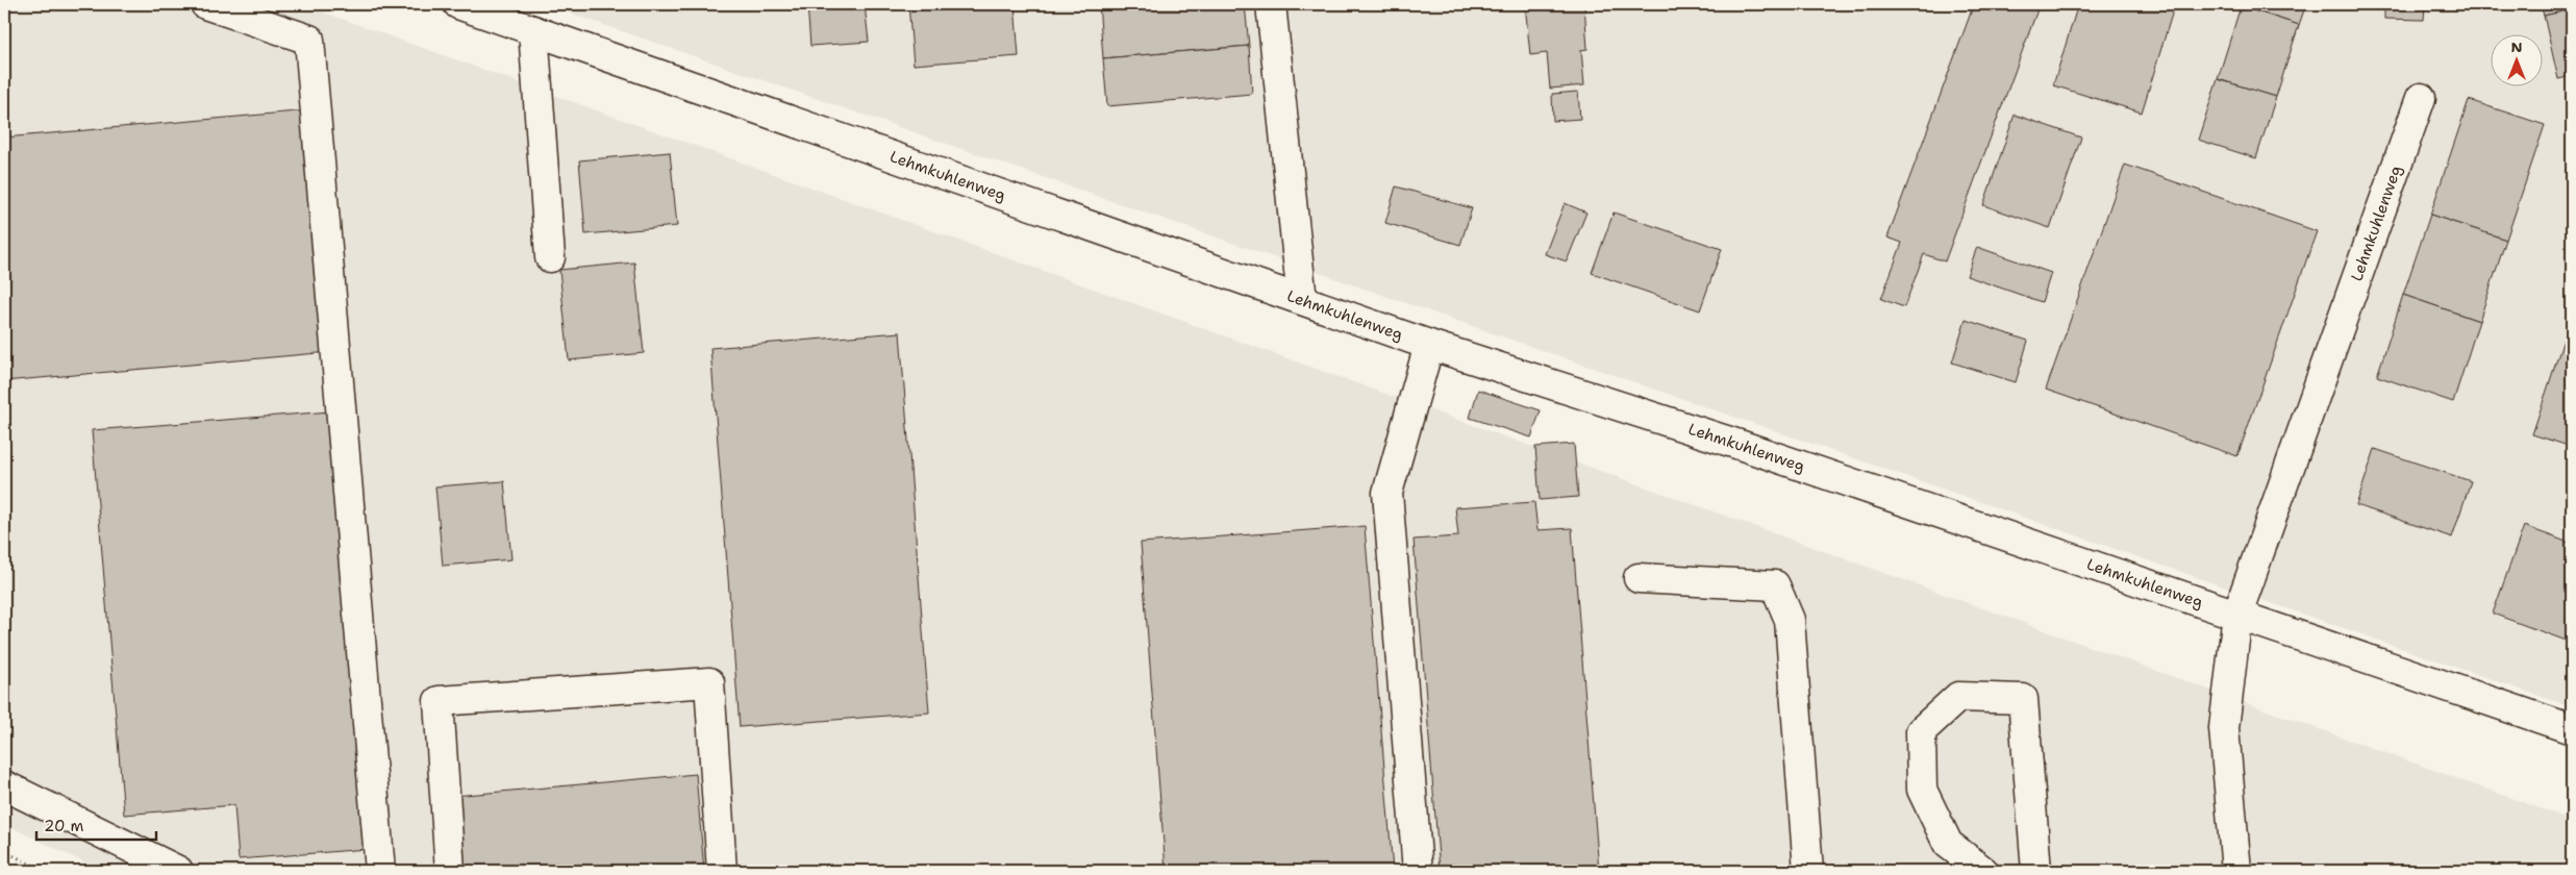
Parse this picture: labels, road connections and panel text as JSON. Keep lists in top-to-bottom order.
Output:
{
  "streets": {
    "street": ["Lehmkuhlenweg"]
  },
  "scale_bar": "20 m",
  "north": "top"
}
